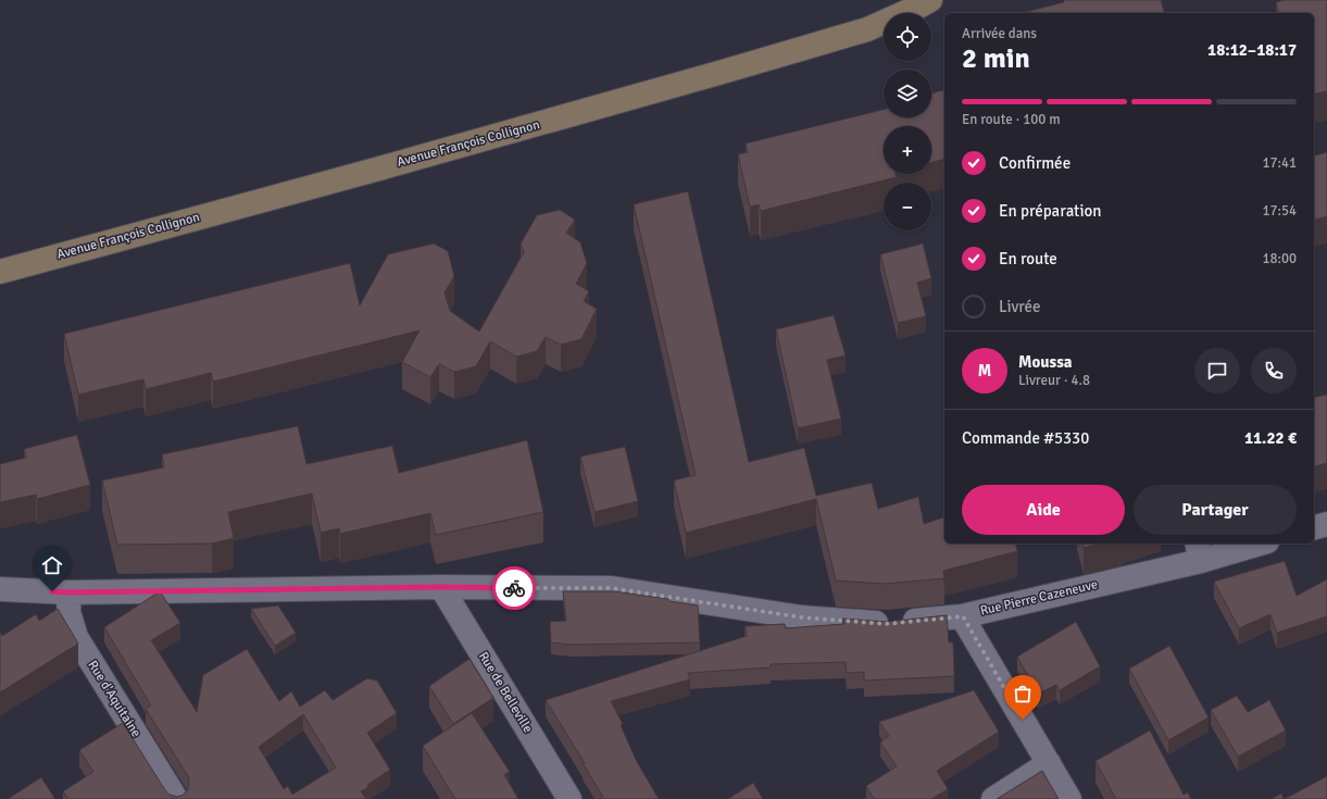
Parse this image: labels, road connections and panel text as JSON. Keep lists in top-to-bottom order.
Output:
{
  "streets": {
    "street": [
      "Avenue François Collignon",
      "Rue Pierre Cazeneuve",
      "Rue de Belleville",
      "Rue d'Aquitaine"
    ]
  },
  "crossings": [
    ["Rue Pierre Cazeneuve", "Rue de Belleville"],
    ["Rue Pierre Cazeneuve", "Rue d'Aquitaine"]
  ],
  "page": {
    "map_buttons": ["+", "−"],
    "heading": ["2 min", "Arrivée dans", "18:12–18:17"],
    "panel": [
      "Moussa",
      "Livreur · 4.8",
      "Commande #5330",
      "11.22 €"
    ],
    "bar": "En route · 100 m",
    "list": [
      ["Confirmée", "17:41"],
      ["En préparation", "17:54"],
      ["En route", "18:00"],
      "Livrée"
    ],
    "round": "M",
    "buttons": ["Aide", "Partager"]
  }
}
